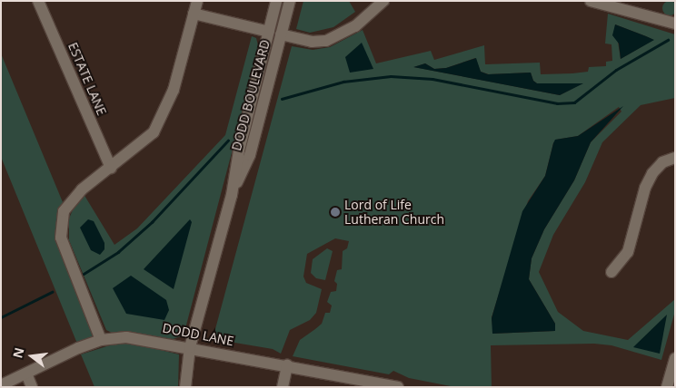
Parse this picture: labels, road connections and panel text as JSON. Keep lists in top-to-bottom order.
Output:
{
  "streets": {
    "street": ["ESTATE LANE", "DODD BOULEVARD", "DODD LANE"]
  },
  "crossings": [
    ["DODD BOULEVARD", "DODD LANE"]
  ],
  "places": ["Lord of Life Lutheran Church"],
  "north": "left"
}
